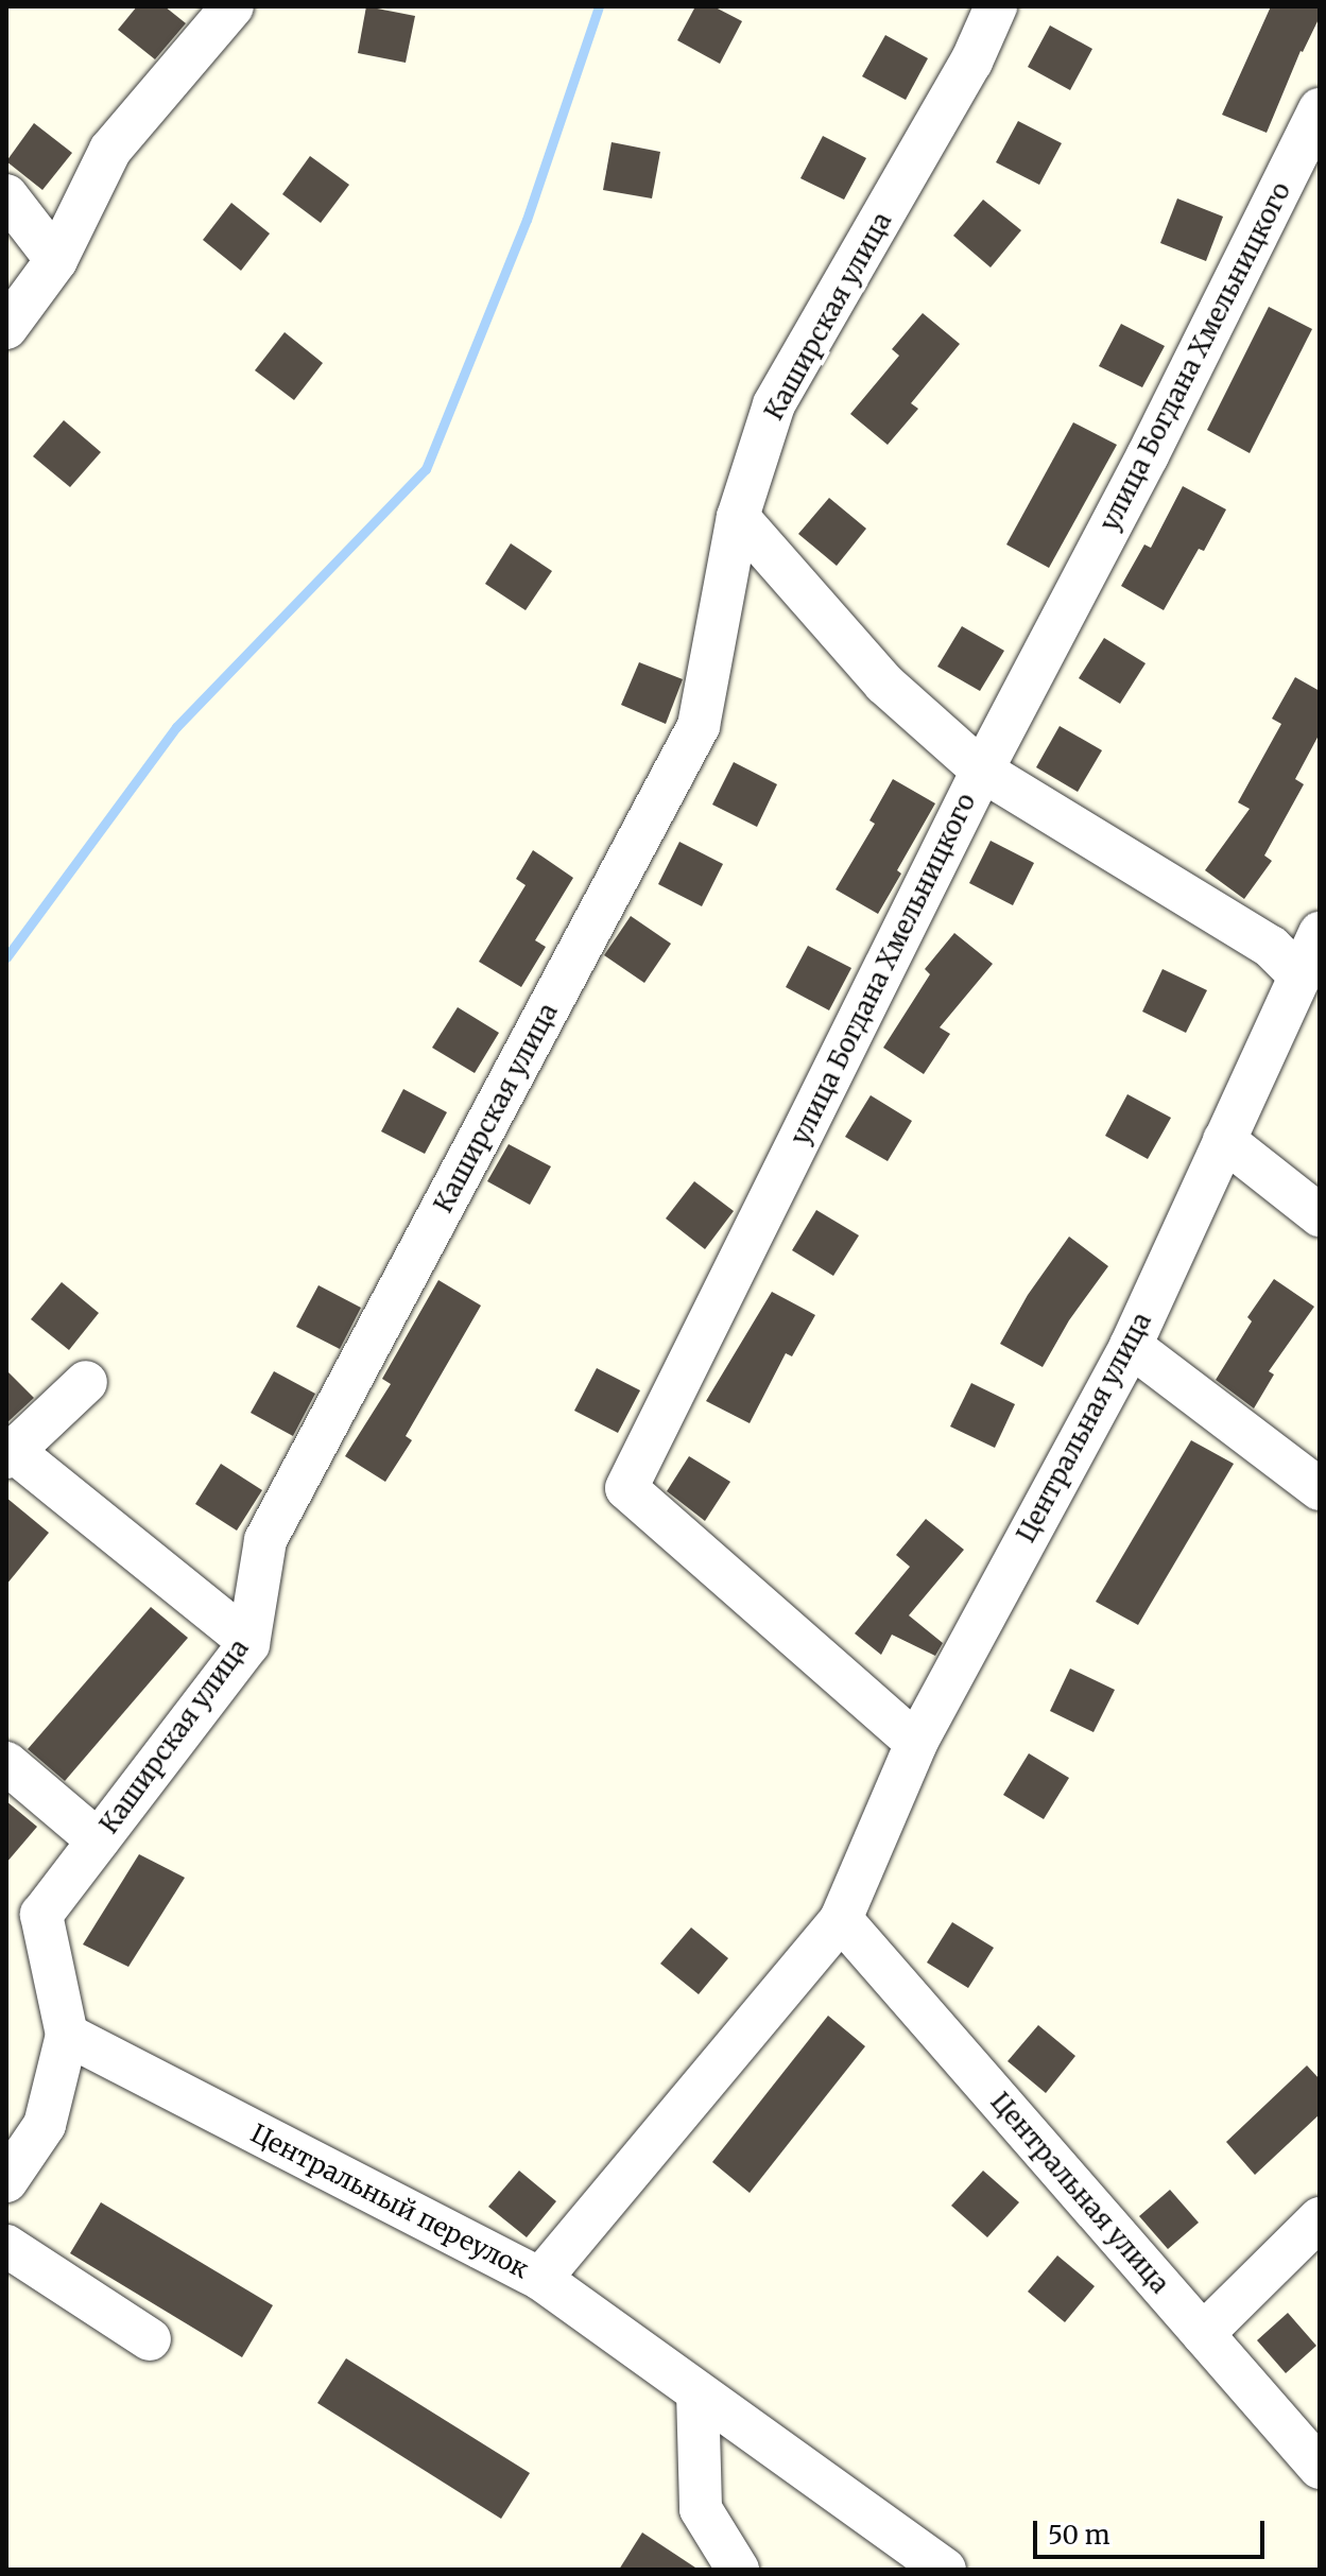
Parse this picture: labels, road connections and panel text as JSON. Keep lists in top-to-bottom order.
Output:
{
  "streets": {
    "street": [
      "Каширская улица",
      "улица Богдана Хмельницкого",
      "Центральная улица",
      "Центральный переулок"
    ]
  },
  "crossings": [
    ["Каширская улица", "Центральный переулок"],
    ["улица Богдана Хмельницкого", "Центральная улица"],
    ["Центральная улица", "Центральный переулок"]
  ],
  "scale_bar": "50 m"
}
